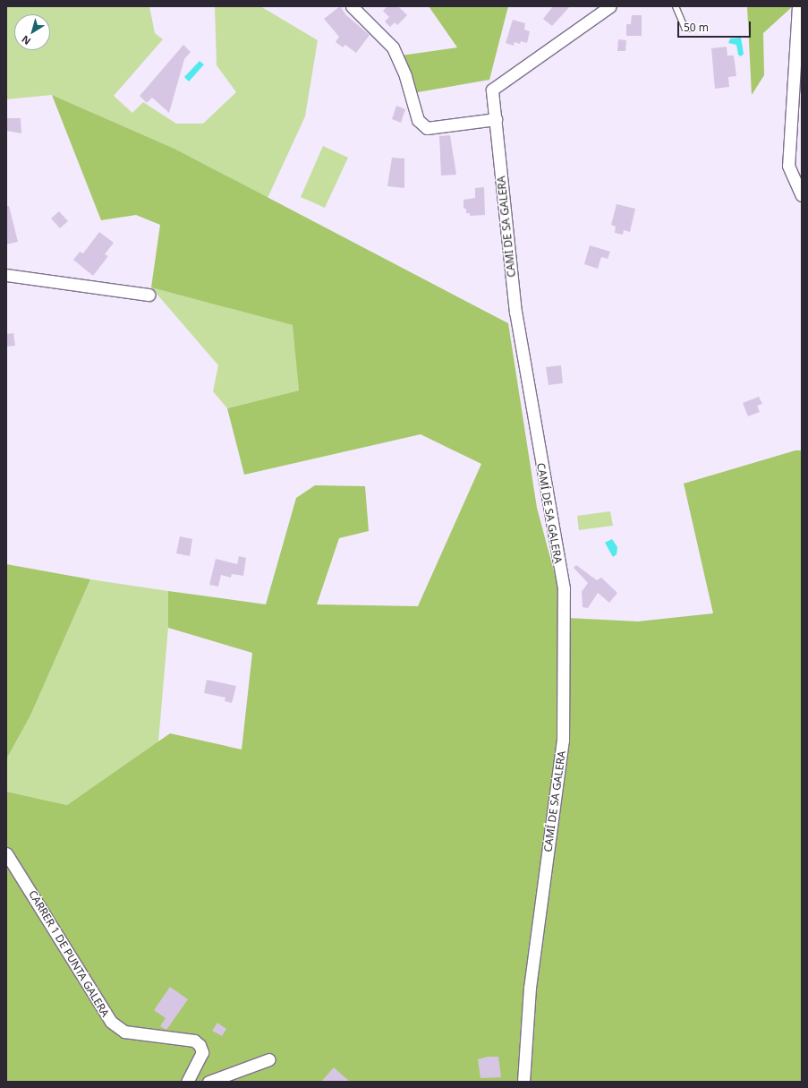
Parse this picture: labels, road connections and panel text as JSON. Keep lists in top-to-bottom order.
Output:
{
  "streets": {
    "street": ["CAMÍ DE SA GALERA", "CARRER 1 DE PUNTA GALERA"]
  },
  "scale_bar": "50 m",
  "north": "bottom left"
}
